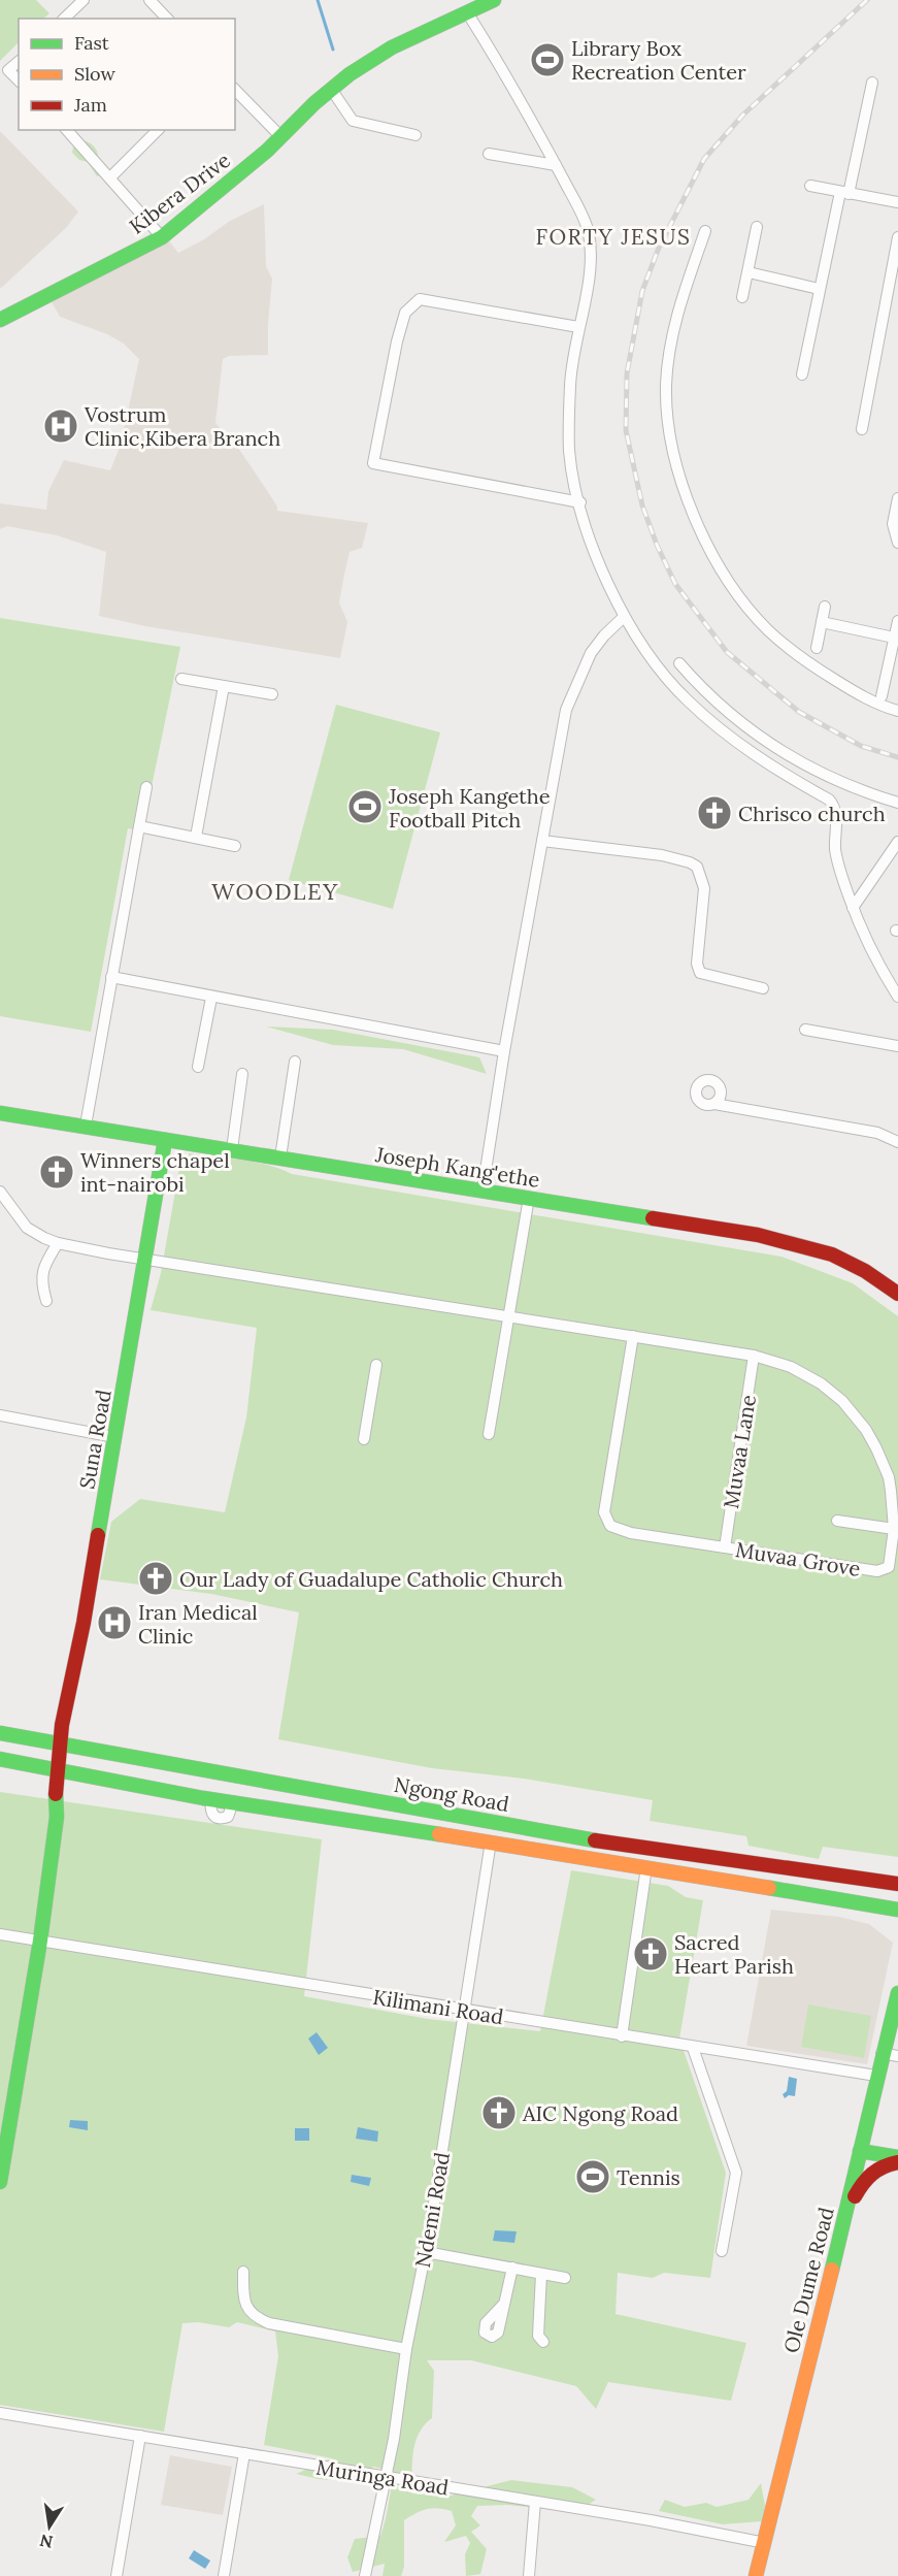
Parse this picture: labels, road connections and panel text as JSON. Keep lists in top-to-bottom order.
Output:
{
  "streets": {
    "street": [
      "Kibera Drive",
      "Joseph Kang'ethe",
      "Suna Road",
      "Muvaa Lane",
      "Muvaa Grove",
      "Ngong Road",
      "Kilimani Road",
      "Ndemi Road",
      "Ole Dume Road",
      "Muringa Road"
    ]
  },
  "crossings": [
    ["Joseph Kang'ethe", "Suna Road"],
    ["Suna Road", "Ngong Road"],
    ["Suna Road", "Kilimani Road"],
    ["Muvaa Lane", "Muvaa Grove"],
    ["Ngong Road", "Ndemi Road"],
    ["Kilimani Road", "Ndemi Road"],
    ["Kilimani Road", "Ole Dume Road"],
    ["Ndemi Road", "Muringa Road"],
    ["Ole Dume Road", "Muringa Road"]
  ],
  "districts": ["FORTY JESUS", "WOODLEY"],
  "places": {
    "sports": ["Library Box Recreation Center", "Joseph Kangethe Football Pitch", "Tennis"],
    "hospital": ["Vostrum Clinic,Kibera Branch", "Iran Medical Clinic"],
    "church": [
      "Chrisco church",
      "Winners chapel int-nairobi",
      "Our Lady of Guadalupe Catholic Church",
      "Sacred Heart Parish",
      "AIC Ngong Road"
    ]
  },
  "legend": ["Fast", "Slow", "Jam"],
  "north": "bottom"
}
